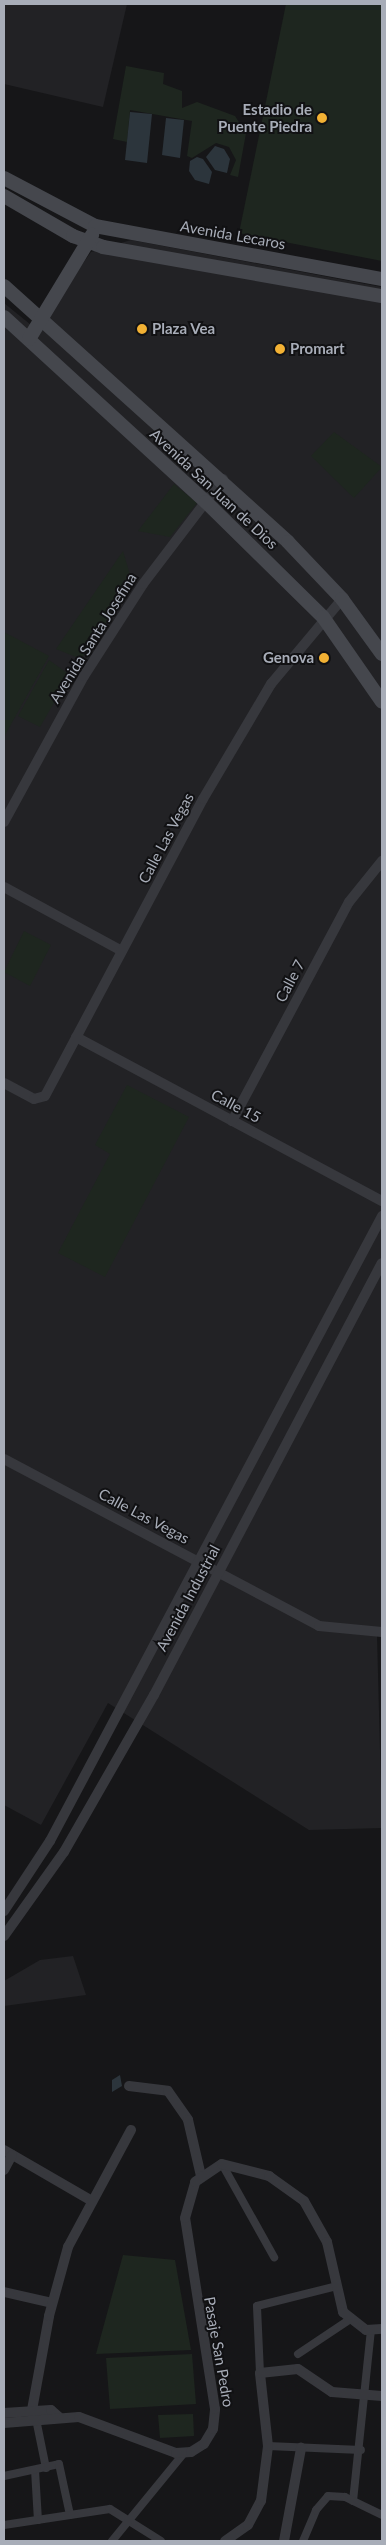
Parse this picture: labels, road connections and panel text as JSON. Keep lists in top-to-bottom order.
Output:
{
  "streets": {
    "main road": ["Avenida Lecaros", "Avenida San Juan de Dios"],
    "street": [
      "Avenida Santa Josefina",
      "Calle Las Vegas",
      "Calle 7",
      "Calle 15",
      "Avenida Industrial",
      "Pasaje San Pedro"
    ]
  },
  "crossings": [
    ["Avenida San Juan de Dios", "Avenida Santa Josefina"],
    ["Avenida San Juan de Dios", "Calle Las Vegas"],
    ["Calle Las Vegas", "Calle 15"],
    ["Calle Las Vegas", "Avenida Industrial"],
    ["Calle 7", "Calle 15"]
  ],
  "places": [
    "Estadio de Puente Piedra",
    "Plaza Vea",
    "Promart",
    "Genova"
  ]
}
